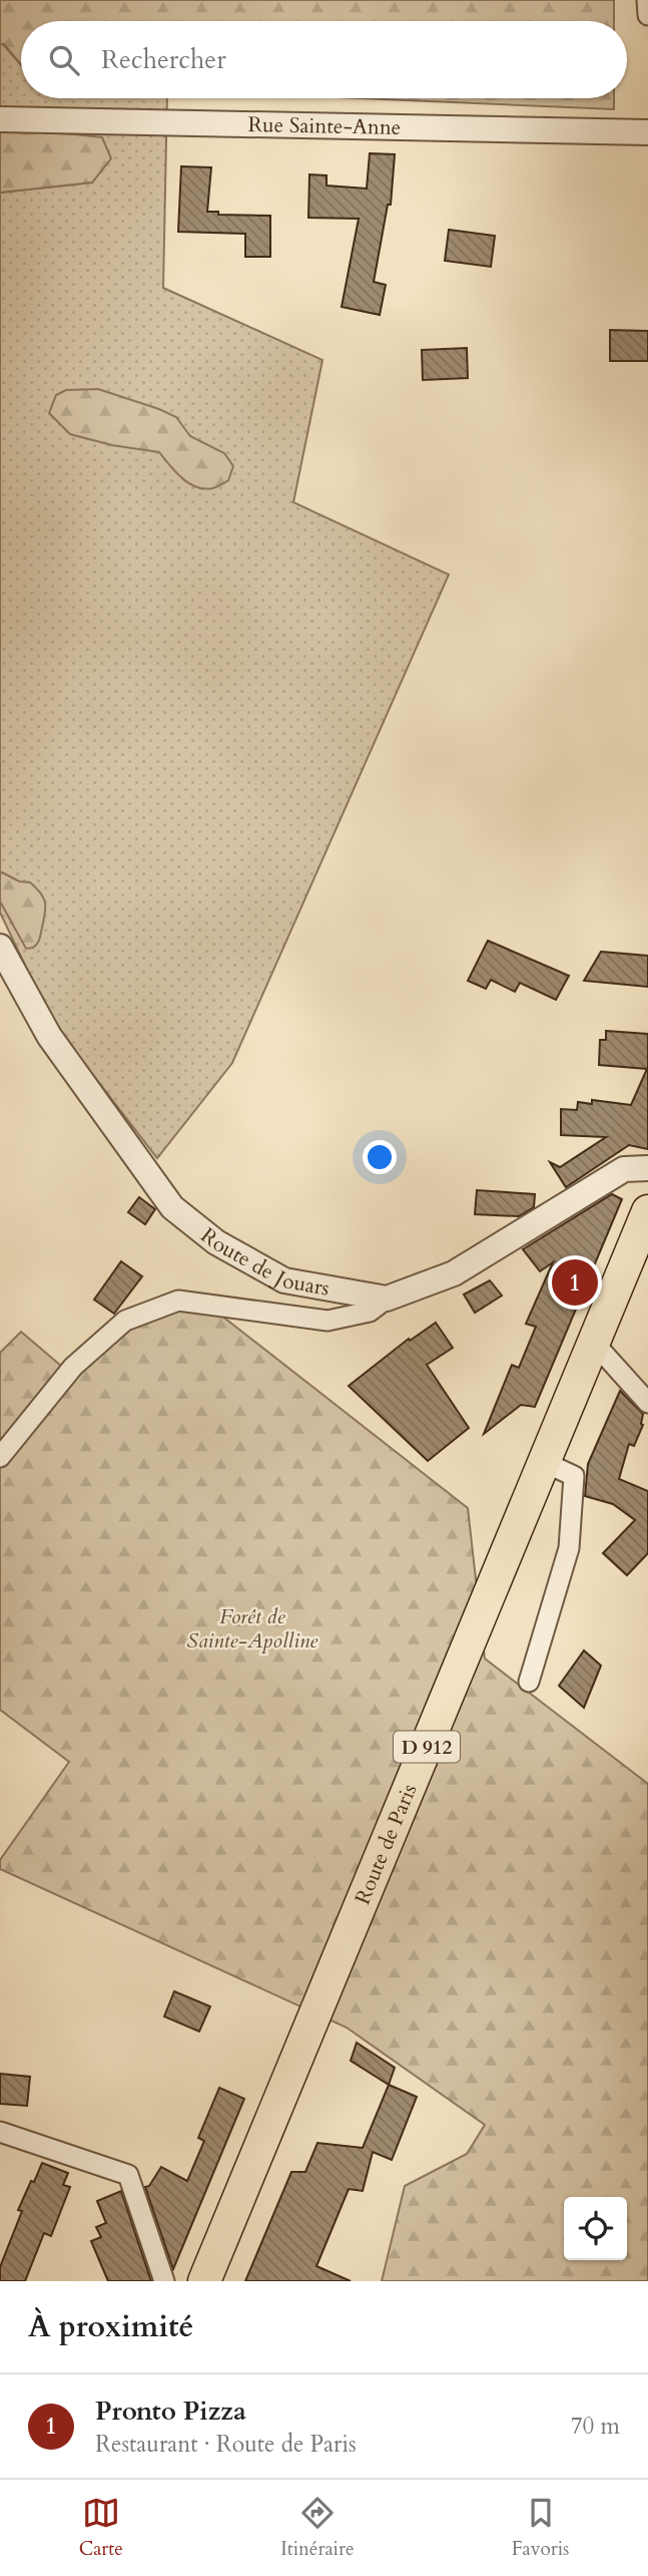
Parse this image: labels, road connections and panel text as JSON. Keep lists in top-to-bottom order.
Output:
{
  "streets": {
    "main road": ["D 912", "Route de Paris"],
    "street": ["Rue Sainte-Anne", "Route de Jouars"]
  },
  "parks": ["Forêt de Sainte-Apolline"],
  "page": {
    "search": "Rechercher",
    "pins": "1",
    "heading": "À proximité",
    "list": [
      {
        "mark": "1",
        "name": "Pronto Pizza",
        "note": "Restaurant · Route de Paris",
        "value": "70 m"
      }
    ],
    "nav": ["Carte", "Itinéraire", "Favoris"]
  }
}
